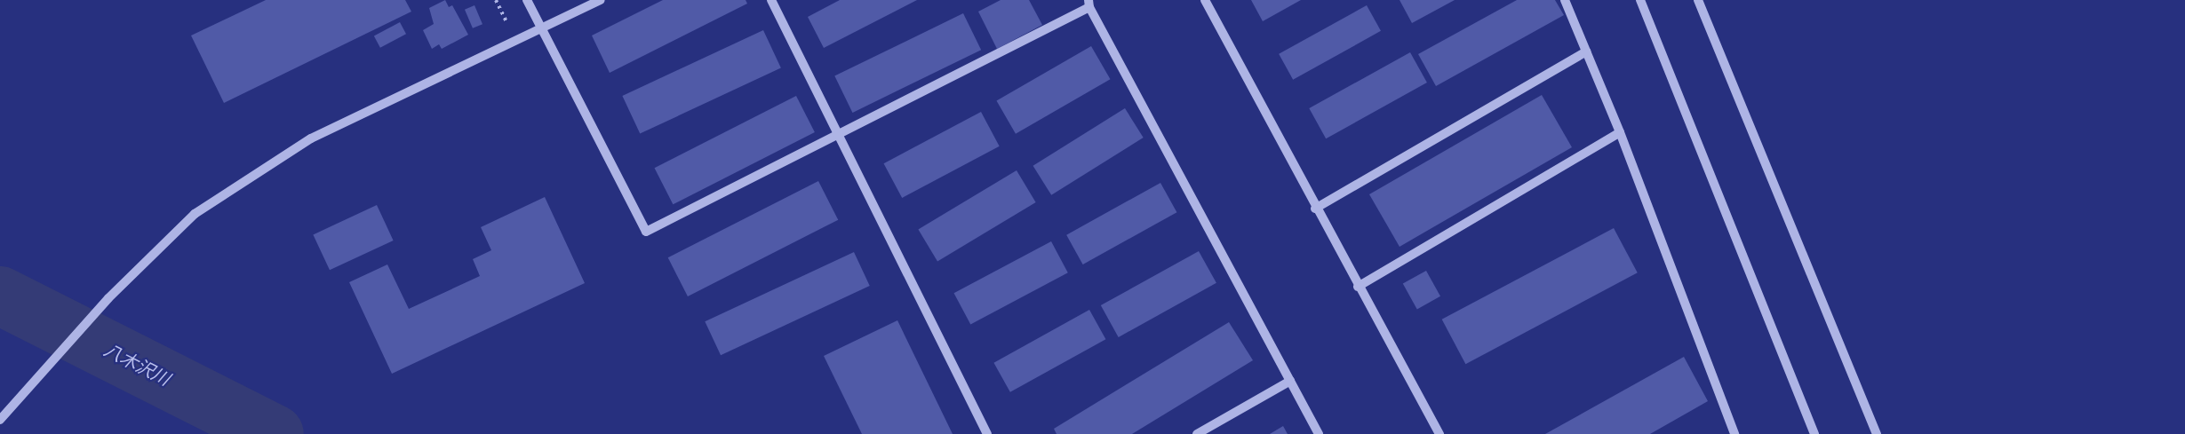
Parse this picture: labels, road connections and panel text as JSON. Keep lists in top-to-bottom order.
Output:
{
  "water": ["八木沢川"]
}
